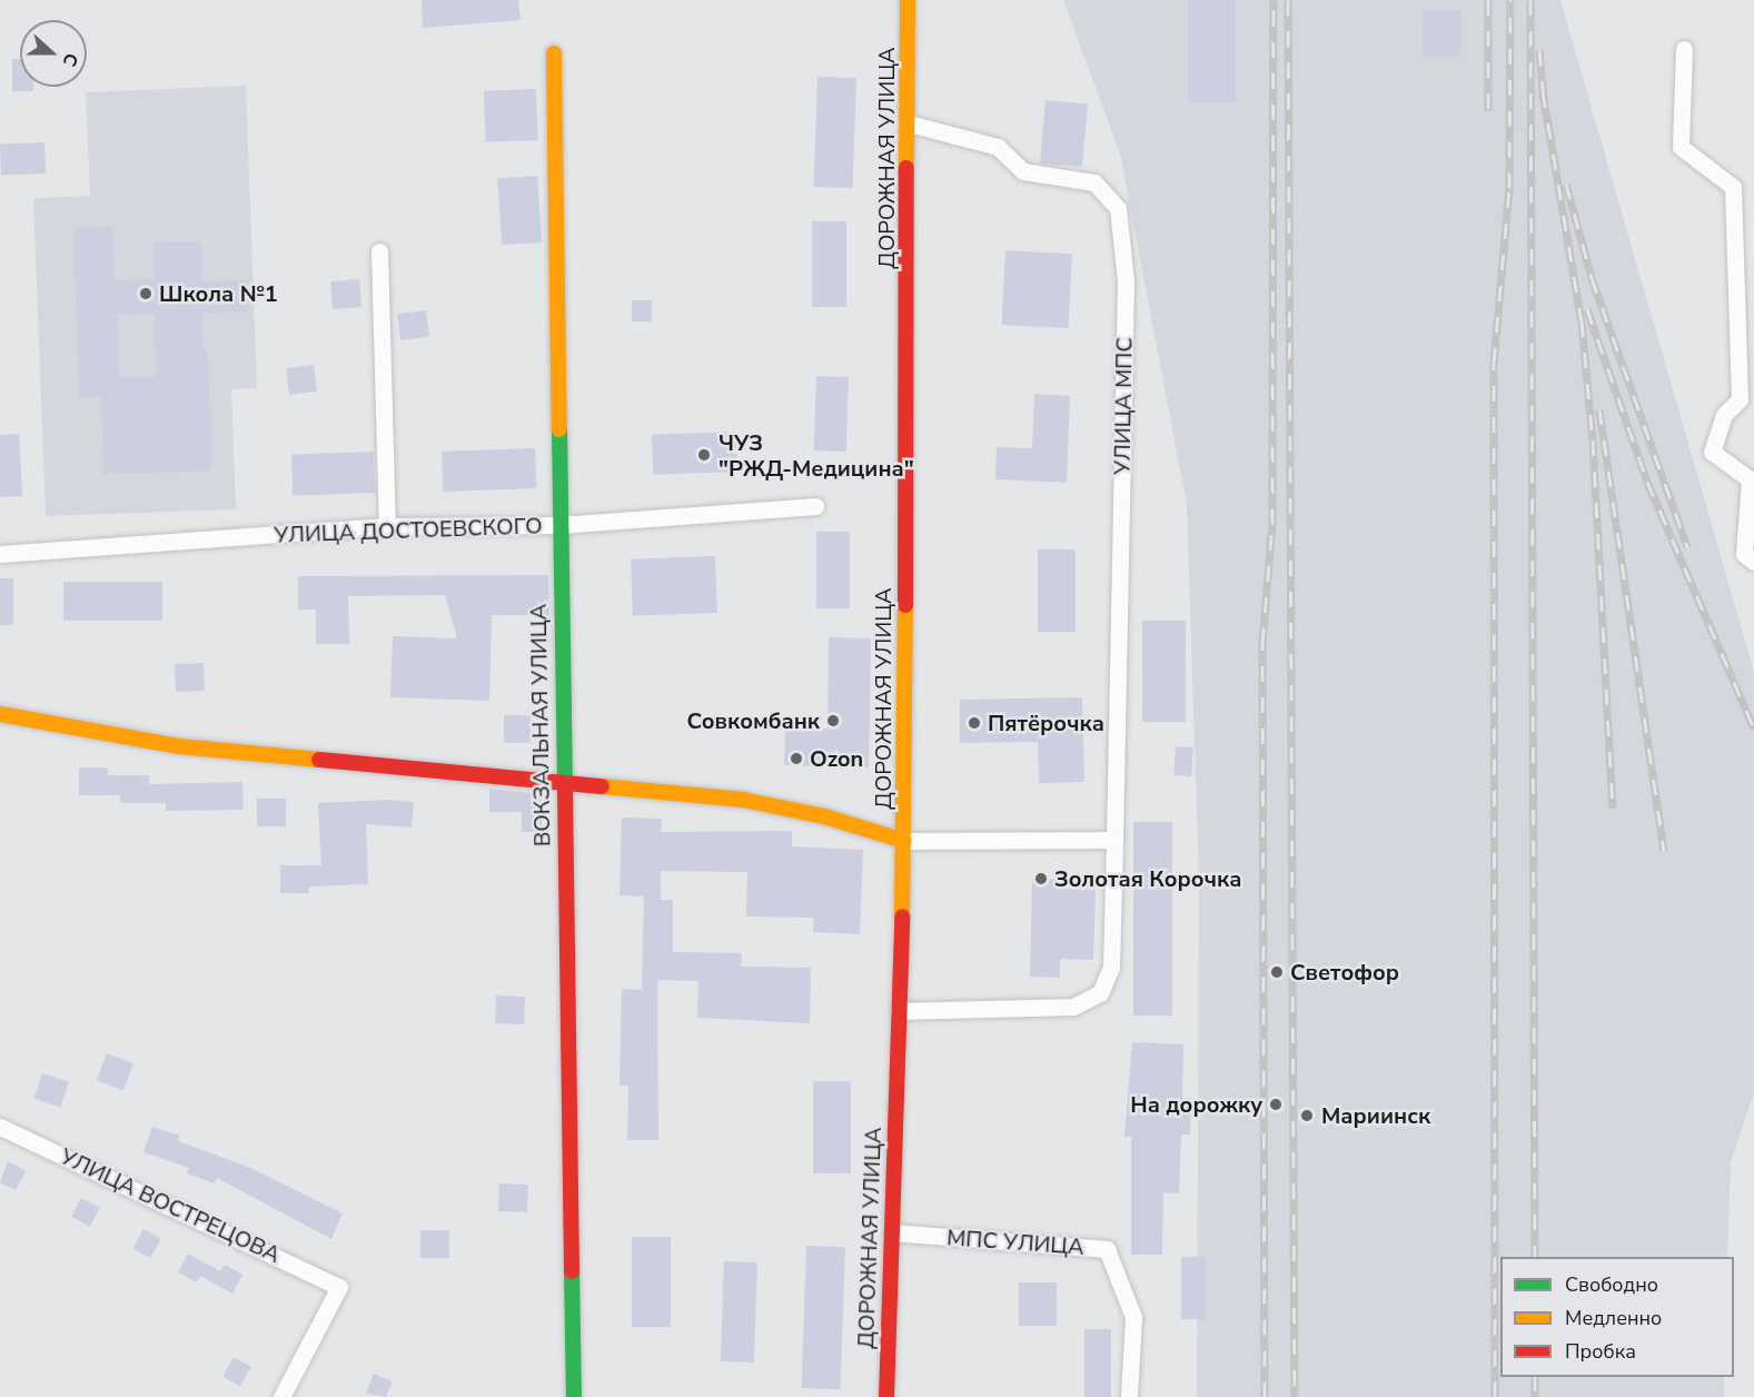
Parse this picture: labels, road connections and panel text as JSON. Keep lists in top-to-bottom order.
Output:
{
  "streets": {
    "street": [
      "ДОРОЖНАЯ УЛИЦА",
      "УЛИЦА МПС",
      "УЛИЦА ДОСТОЕВСКОГО",
      "ВОКЗАЛЬНАЯ УЛИЦА",
      "УЛИЦА ВОСТРЕЦОВА",
      "МПС УЛИЦА"
    ]
  },
  "crossings": [
    ["ДОРОЖНАЯ УЛИЦА", "УЛИЦА МПС"],
    ["ДОРОЖНАЯ УЛИЦА", "МПС УЛИЦА"],
    ["УЛИЦА ДОСТОЕВСКОГО", "ВОКЗАЛЬНАЯ УЛИЦА"]
  ],
  "places": [
    "Школа №1",
    "ЧУЗ \"РЖД-Медицина\"",
    "Совкомбанк",
    "Пятёрочка",
    "Ozon",
    "Золотая Корочка",
    "Светофор",
    "На дорожку",
    "Мариинск"
  ],
  "legend": ["Свободно", "Медленно", "Пробка"],
  "north": "right"
}
